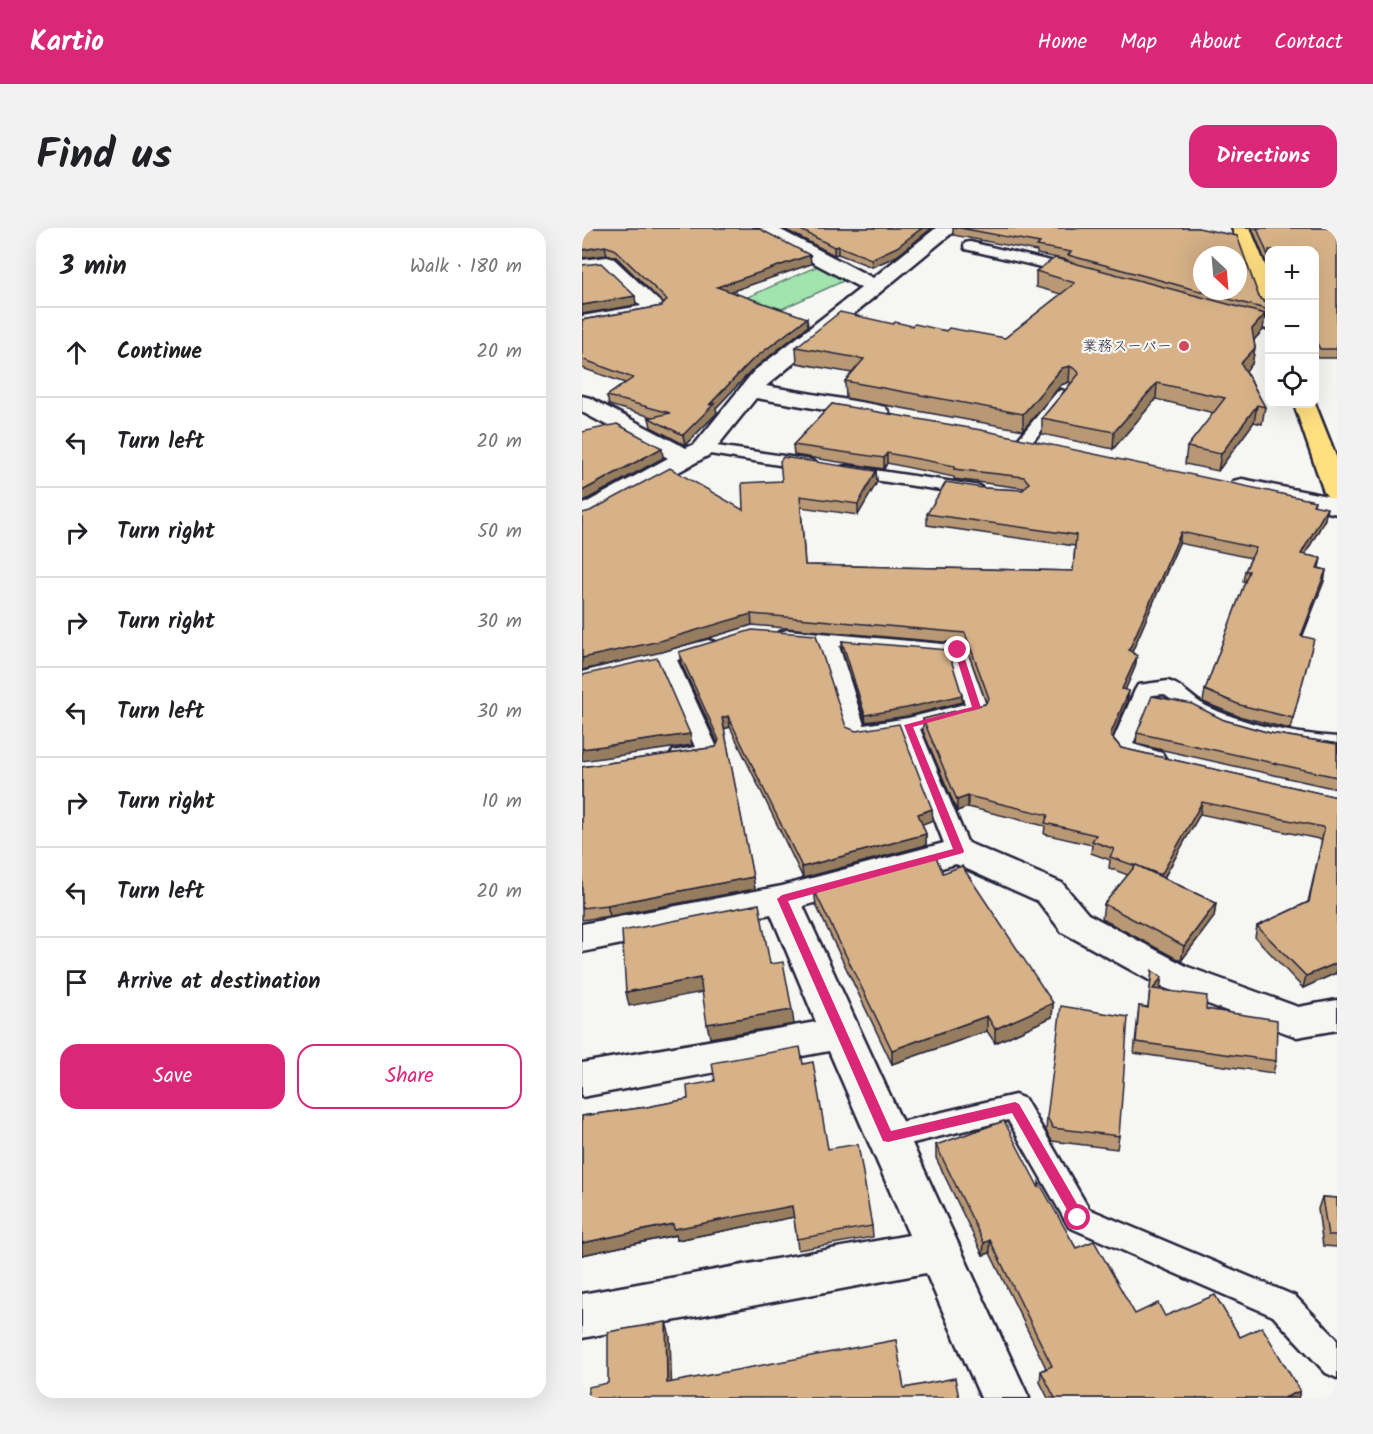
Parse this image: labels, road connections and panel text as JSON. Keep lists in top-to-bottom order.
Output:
{
  "places": ["業務スーパー"],
  "north": "bottom right",
  "page": {
    "header": "Kartio",
    "nav": [
      "Home",
      "Map",
      "About",
      "Contact"
    ],
    "title": "Find us",
    "buttons": [
      "Directions",
      ["Save", "Share"]
    ],
    "heading": ["3 min", "Walk · 180 m"],
    "map_buttons": ["+", "−"],
    "list": [
      ["Continue", "20 m"],
      ["Turn left", "20 m"],
      ["Turn right", "50 m"],
      ["Turn right", "30 m"],
      ["Turn left", "30 m"],
      ["Turn right", "10 m"],
      ["Turn left", "20 m"],
      "Arrive at destination"
    ]
  }
}
